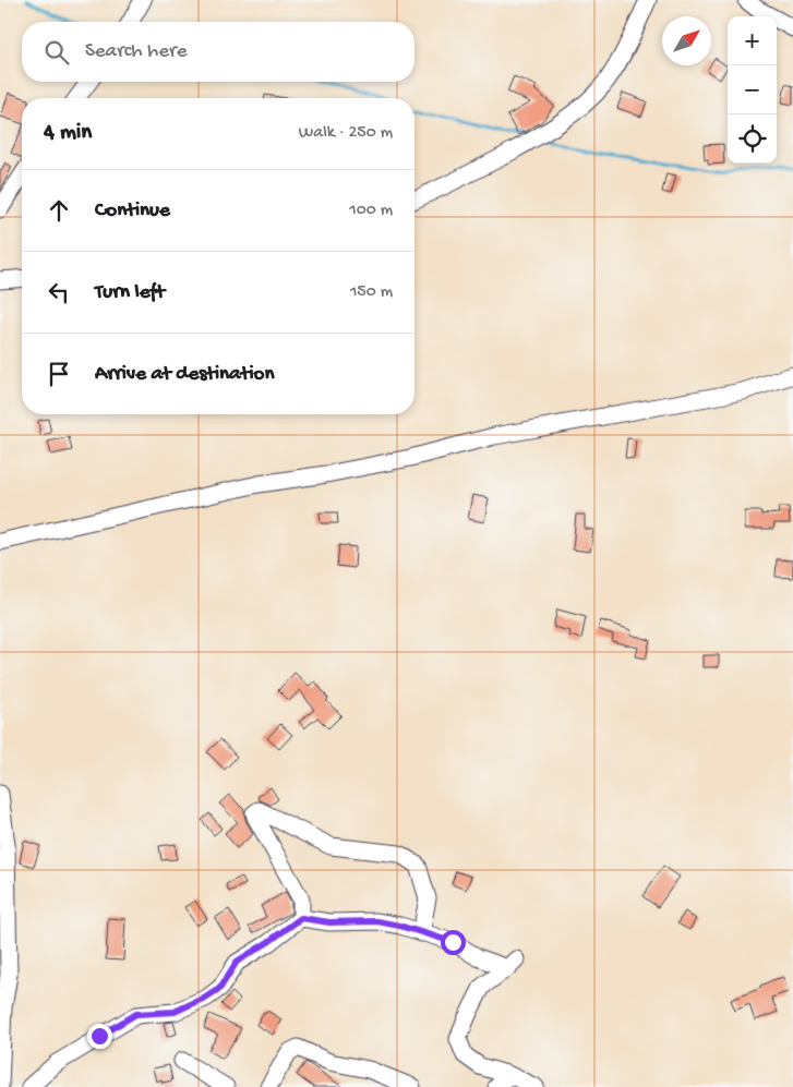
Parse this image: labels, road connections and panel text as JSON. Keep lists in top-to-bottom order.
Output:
{
  "north": "top right",
  "page": {
    "map_buttons": ["+", "−"],
    "search": "Search here",
    "heading": ["4 min", "Walk · 250 m"],
    "list": [
      ["Continue", "100 m"],
      ["Turn left", "150 m"],
      "Arrive at destination"
    ]
  }
}
